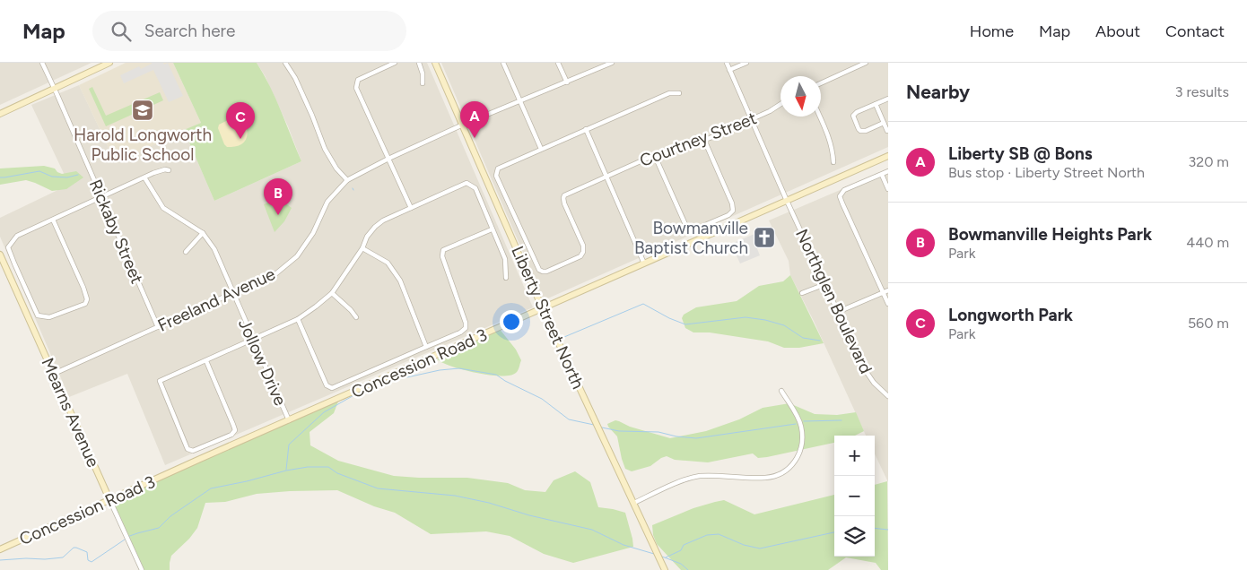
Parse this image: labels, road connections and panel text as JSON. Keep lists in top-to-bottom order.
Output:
{
  "streets": {
    "street": [
      "Courtney Street",
      "Rickaby Street",
      "Freeland Avenue",
      "Northglen Boulevard",
      "Liberty Street North",
      "Jollow Drive",
      "Concession Road 3",
      "Mearns Avenue"
    ]
  },
  "crossings": [
    ["Courtney Street", "Northglen Boulevard"],
    ["Rickaby Street", "Freeland Avenue"],
    ["Freeland Avenue", "Liberty Street North"],
    ["Freeland Avenue", "Jollow Drive"],
    ["Freeland Avenue", "Mearns Avenue"],
    ["Northglen Boulevard", "Concession Road 3"],
    ["Liberty Street North", "Concession Road 3"],
    ["Jollow Drive", "Concession Road 3"],
    ["Concession Road 3", "Mearns Avenue"]
  ],
  "places": {
    "school or university": ["Harold Longworth Public School"],
    "church": ["Bowmanville Baptist Church"]
  },
  "north": "bottom",
  "page": {
    "header": "Map",
    "search": "Search here",
    "nav": [
      "Home",
      "Map",
      "About",
      "Contact"
    ],
    "heading": ["Nearby", "3 results"],
    "pins": ["A", "C", "B"],
    "list": [
      {
        "mark": "A",
        "name": "Liberty SB @ Bons",
        "note": "Bus stop · Liberty Street North",
        "value": "320 m"
      },
      {
        "mark": "B",
        "name": "Bowmanville Heights Park",
        "note": "Park",
        "value": "440 m"
      },
      {
        "mark": "C",
        "name": "Longworth Park",
        "note": "Park",
        "value": "560 m"
      }
    ],
    "map_buttons": ["+", "−"]
  }
}
